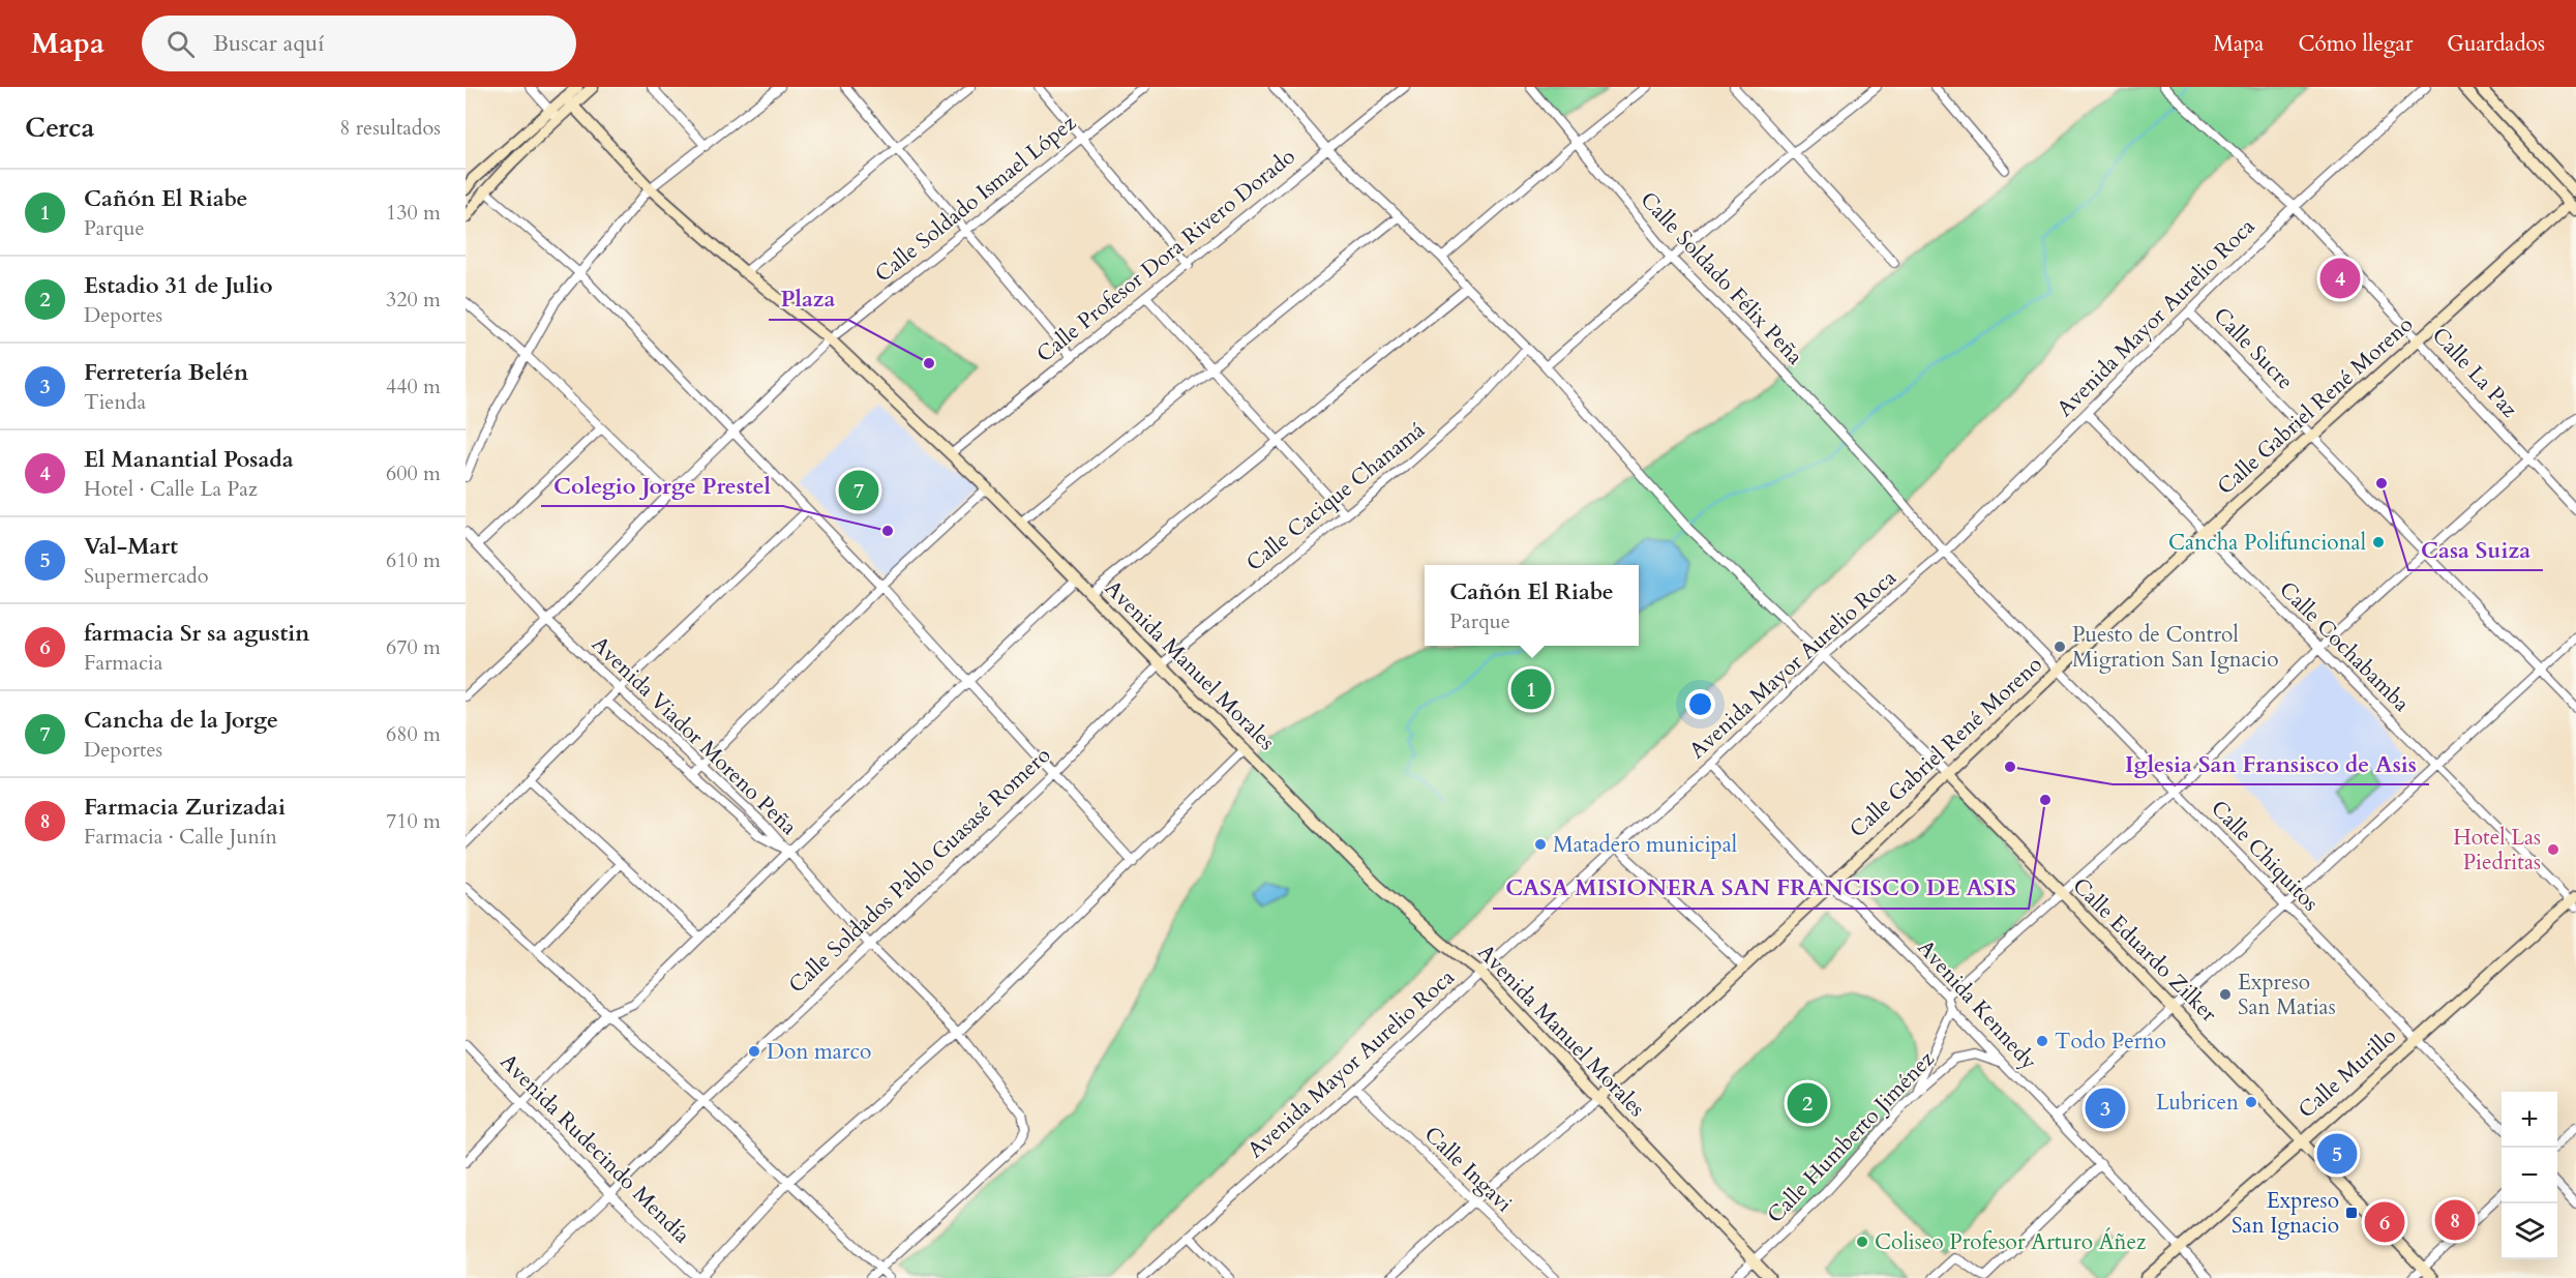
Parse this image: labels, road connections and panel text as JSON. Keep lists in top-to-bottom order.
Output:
{
  "streets": {
    "street": [
      "Calle Soldado Ismael López",
      "Calle Profesor Dora Rivero Dorado",
      "Calle Soldado Félix Peña",
      "Avenida Mayor Aurelio Roca",
      "Calle Sucre",
      "Calle La Paz",
      "Calle Gabriel René Moreno",
      "Calle Cacique Chanamá",
      "Calle Cochabamba",
      "Avenida Manuel Morales",
      "Avenida Viador Moreno Peña",
      "Calle Chiquitos",
      "Calle Soldados Pablo Guasasé Romero",
      "Calle Eduardo Zilker",
      "Avenida Kennedy",
      "Calle Murillo",
      "Calle Humberto Jiménez",
      "Avenida Rudecindo Mendía",
      "Calle Ingavi"
    ]
  },
  "crossings": [
    ["Calle Soldado Ismael López", "Avenida Manuel Morales"],
    ["Calle Soldado Ismael López", "Avenida Viador Moreno Peña"],
    ["Calle Profesor Dora Rivero Dorado", "Avenida Manuel Morales"],
    ["Calle Profesor Dora Rivero Dorado", "Calle Eduardo Zilker"],
    ["Calle Soldado Félix Peña", "Calle Chiquitos"],
    ["Avenida Mayor Aurelio Roca", "Calle Sucre"],
    ["Avenida Mayor Aurelio Roca", "Calle La Paz"],
    ["Avenida Mayor Aurelio Roca", "Calle Cochabamba"],
    ["Avenida Mayor Aurelio Roca", "Avenida Manuel Morales"],
    ["Avenida Mayor Aurelio Roca", "Calle Chiquitos"],
    ["Avenida Mayor Aurelio Roca", "Calle Eduardo Zilker"],
    ["Avenida Mayor Aurelio Roca", "Avenida Kennedy"],
    ["Avenida Mayor Aurelio Roca", "Calle Ingavi"],
    ["Calle Sucre", "Calle Gabriel René Moreno"],
    ["Calle La Paz", "Calle Gabriel René Moreno"],
    ["Calle Gabriel René Moreno", "Calle Cochabamba"],
    ["Calle Gabriel René Moreno", "Avenida Manuel Morales"],
    ["Calle Gabriel René Moreno", "Calle Chiquitos"],
    ["Calle Gabriel René Moreno", "Calle Eduardo Zilker"],
    ["Calle Gabriel René Moreno", "Avenida Kennedy"],
    ["Calle Cacique Chanamá", "Avenida Manuel Morales"],
    ["Calle Cacique Chanamá", "Calle Soldados Pablo Guasasé Romero"],
    ["Calle Cacique Chanamá", "Calle Eduardo Zilker"],
    ["Calle Cochabamba", "Calle Murillo"],
    ["Avenida Manuel Morales", "Calle Soldados Pablo Guasasé Romero"],
    ["Avenida Manuel Morales", "Calle Humberto Jiménez"],
    ["Calle Chiquitos", "Calle Murillo"],
    ["Calle Soldados Pablo Guasasé Romero", "Avenida Rudecindo Mendía"],
    ["Calle Eduardo Zilker", "Calle Murillo"],
    ["Avenida Kennedy", "Calle Murillo"],
    ["Avenida Kennedy", "Calle Humberto Jiménez"]
  ],
  "places": {
    "other": [
      "Plaza",
      "Casa Suiza",
      "Colegio Jorge Prestel",
      "Cancha Polifuncional",
      "Puesto de Control Migration San Ignacio",
      "Iglesia San Fransisco de Asis",
      "CASA MISIONERA SAN FRANCISCO DE ASIS",
      "Matadero municipal",
      "Hotel Las Piedritas",
      "Expreso San Matias",
      "Todo Perno",
      "Don marco",
      "Lubricen",
      "Coliseo Profesor Arturo Áñez"
    ],
    "transit": ["Expreso San Ignacio"]
  },
  "page": {
    "header": "Mapa",
    "search": "Buscar aquí",
    "nav": ["Mapa", "Cómo llegar", "Guardados"],
    "heading": ["Cerca", "8 resultados"],
    "list": [
      {
        "mark": "1",
        "name": "Cañón El Riabe",
        "note": "Parque",
        "value": "130 m"
      },
      {
        "mark": "2",
        "name": "Estadio 31 de Julio",
        "note": "Deportes",
        "value": "320 m"
      },
      {
        "mark": "3",
        "name": "Ferretería Belén",
        "note": "Tienda",
        "value": "440 m"
      },
      {
        "mark": "4",
        "name": "El Manantial Posada",
        "note": "Hotel · Calle La Paz",
        "value": "600 m"
      },
      {
        "mark": "5",
        "name": "Val-Mart",
        "note": "Supermercado",
        "value": "610 m"
      },
      {
        "mark": "6",
        "name": "farmacia Sr sa agustin",
        "note": "Farmacia",
        "value": "670 m"
      },
      {
        "mark": "7",
        "name": "Cancha de la Jorge",
        "note": "Deportes",
        "value": "680 m"
      },
      {
        "mark": "8",
        "name": "Farmacia Zurizadai",
        "note": "Farmacia · Calle Junín",
        "value": "710 m"
      }
    ],
    "pins": [
      "4",
      "7",
      "1",
      "2",
      "3",
      "5",
      "8",
      "6"
    ],
    "popup": ["Cañón El Riabe", "Parque"],
    "map_buttons": ["+", "−"]
  }
}
